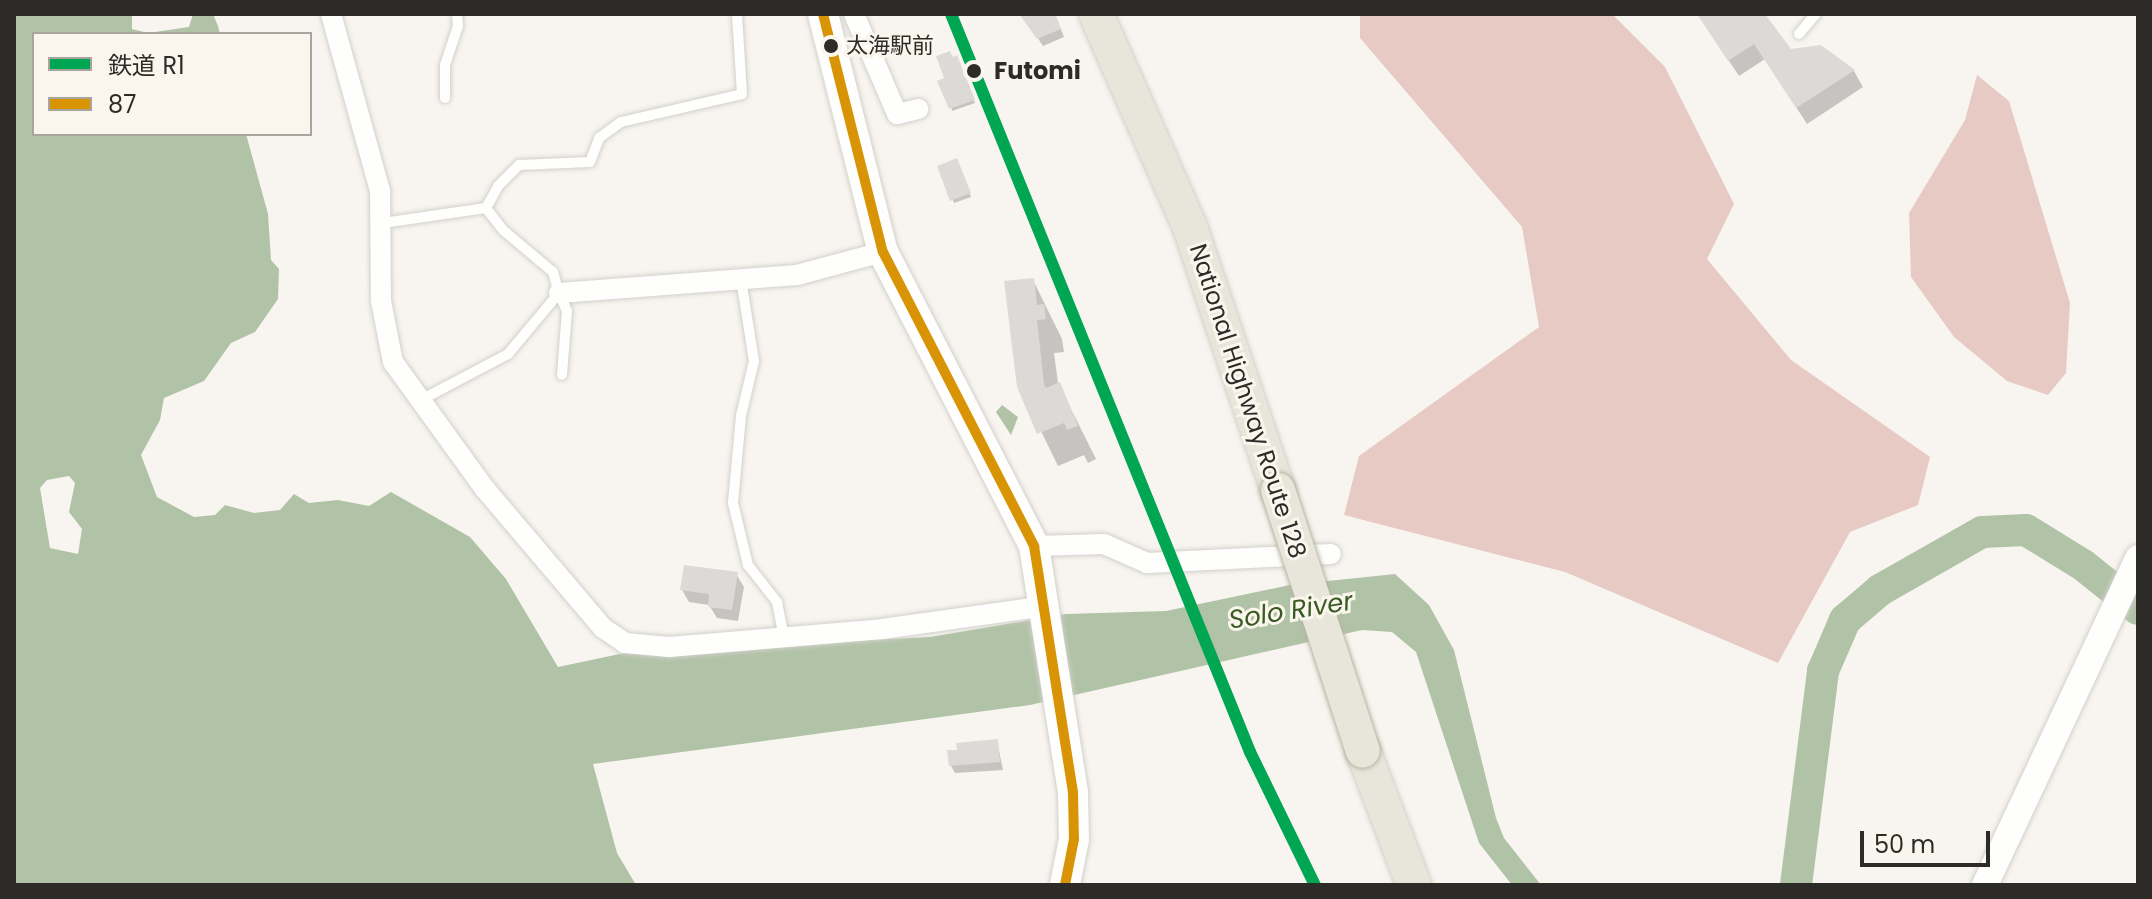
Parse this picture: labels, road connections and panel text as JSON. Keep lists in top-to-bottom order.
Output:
{
  "streets": {
    "highway": ["National Highway Route 128"]
  },
  "water": ["Solo River"],
  "places": ["太海駅前", "Futomi"],
  "lines": ["rail line R1", "transit line 87"],
  "legend": ["鉄道 R1", "87"],
  "scale_bar": "50 m"
}
